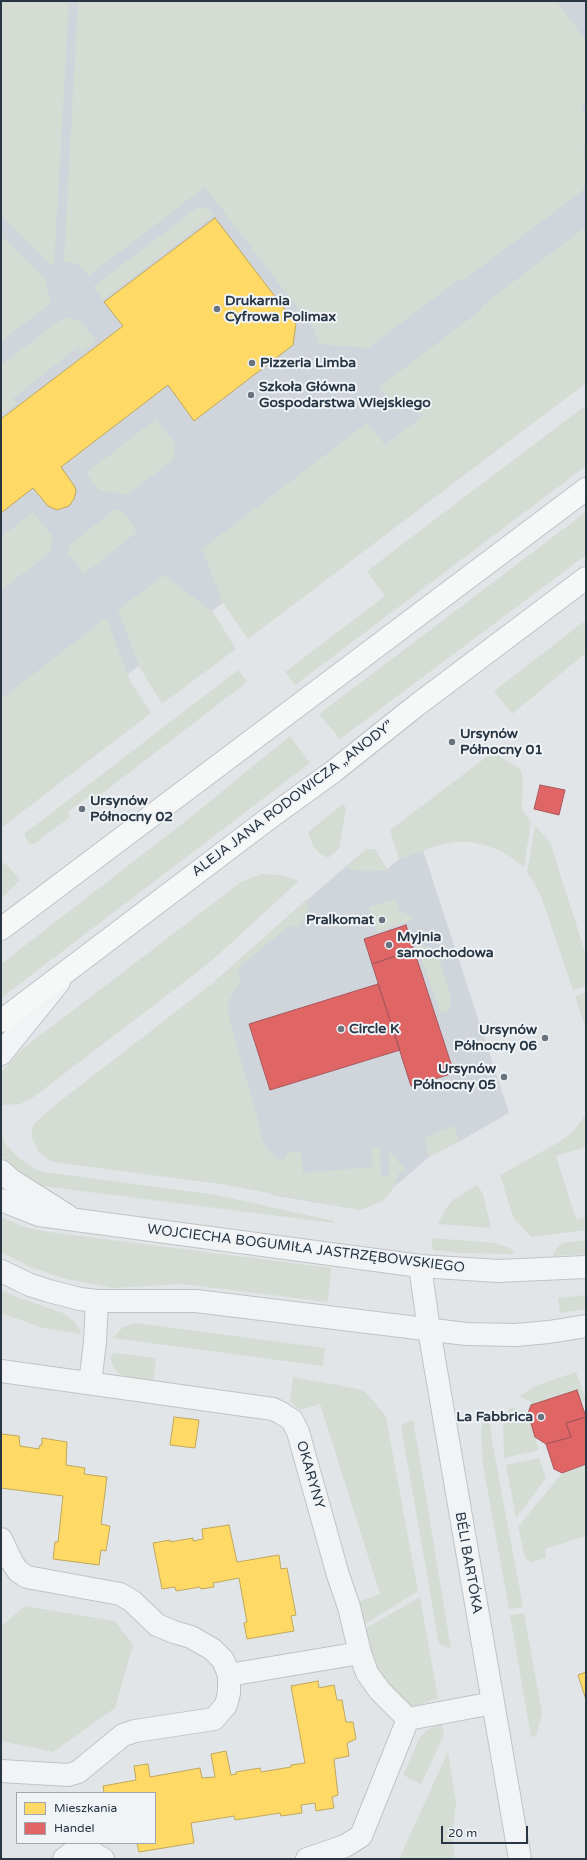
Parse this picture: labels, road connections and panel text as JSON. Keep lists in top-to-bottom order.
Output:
{
  "streets": {
    "main road": ["ALEJA JANA RODOWICZA „ANODY”"],
    "street": ["WOJCIECHA BOGUMIŁA JASTRZĘBOWSKIEGO", "OKARYNY", "BÉLI BARTÓKA"]
  },
  "crossings": [
    ["WOJCIECHA BOGUMIŁA JASTRZĘBOWSKIEGO", "BÉLI BARTÓKA"]
  ],
  "places": [
    "Drukarnia Cyfrowa Polimax",
    "Pizzeria Limba",
    "Szkoła Główna Gospodarstwa Wiejskiego",
    "Ursynów Północny 01",
    "Ursynów Północny 02",
    "Pralkomat",
    "Myjnia samochodowa",
    "Circle K",
    "Ursynów Północny 06",
    "Ursynów Północny 05",
    "La Fabbrica"
  ],
  "legend": ["Mieszkania", "Handel"],
  "scale_bar": "20 m"
}
